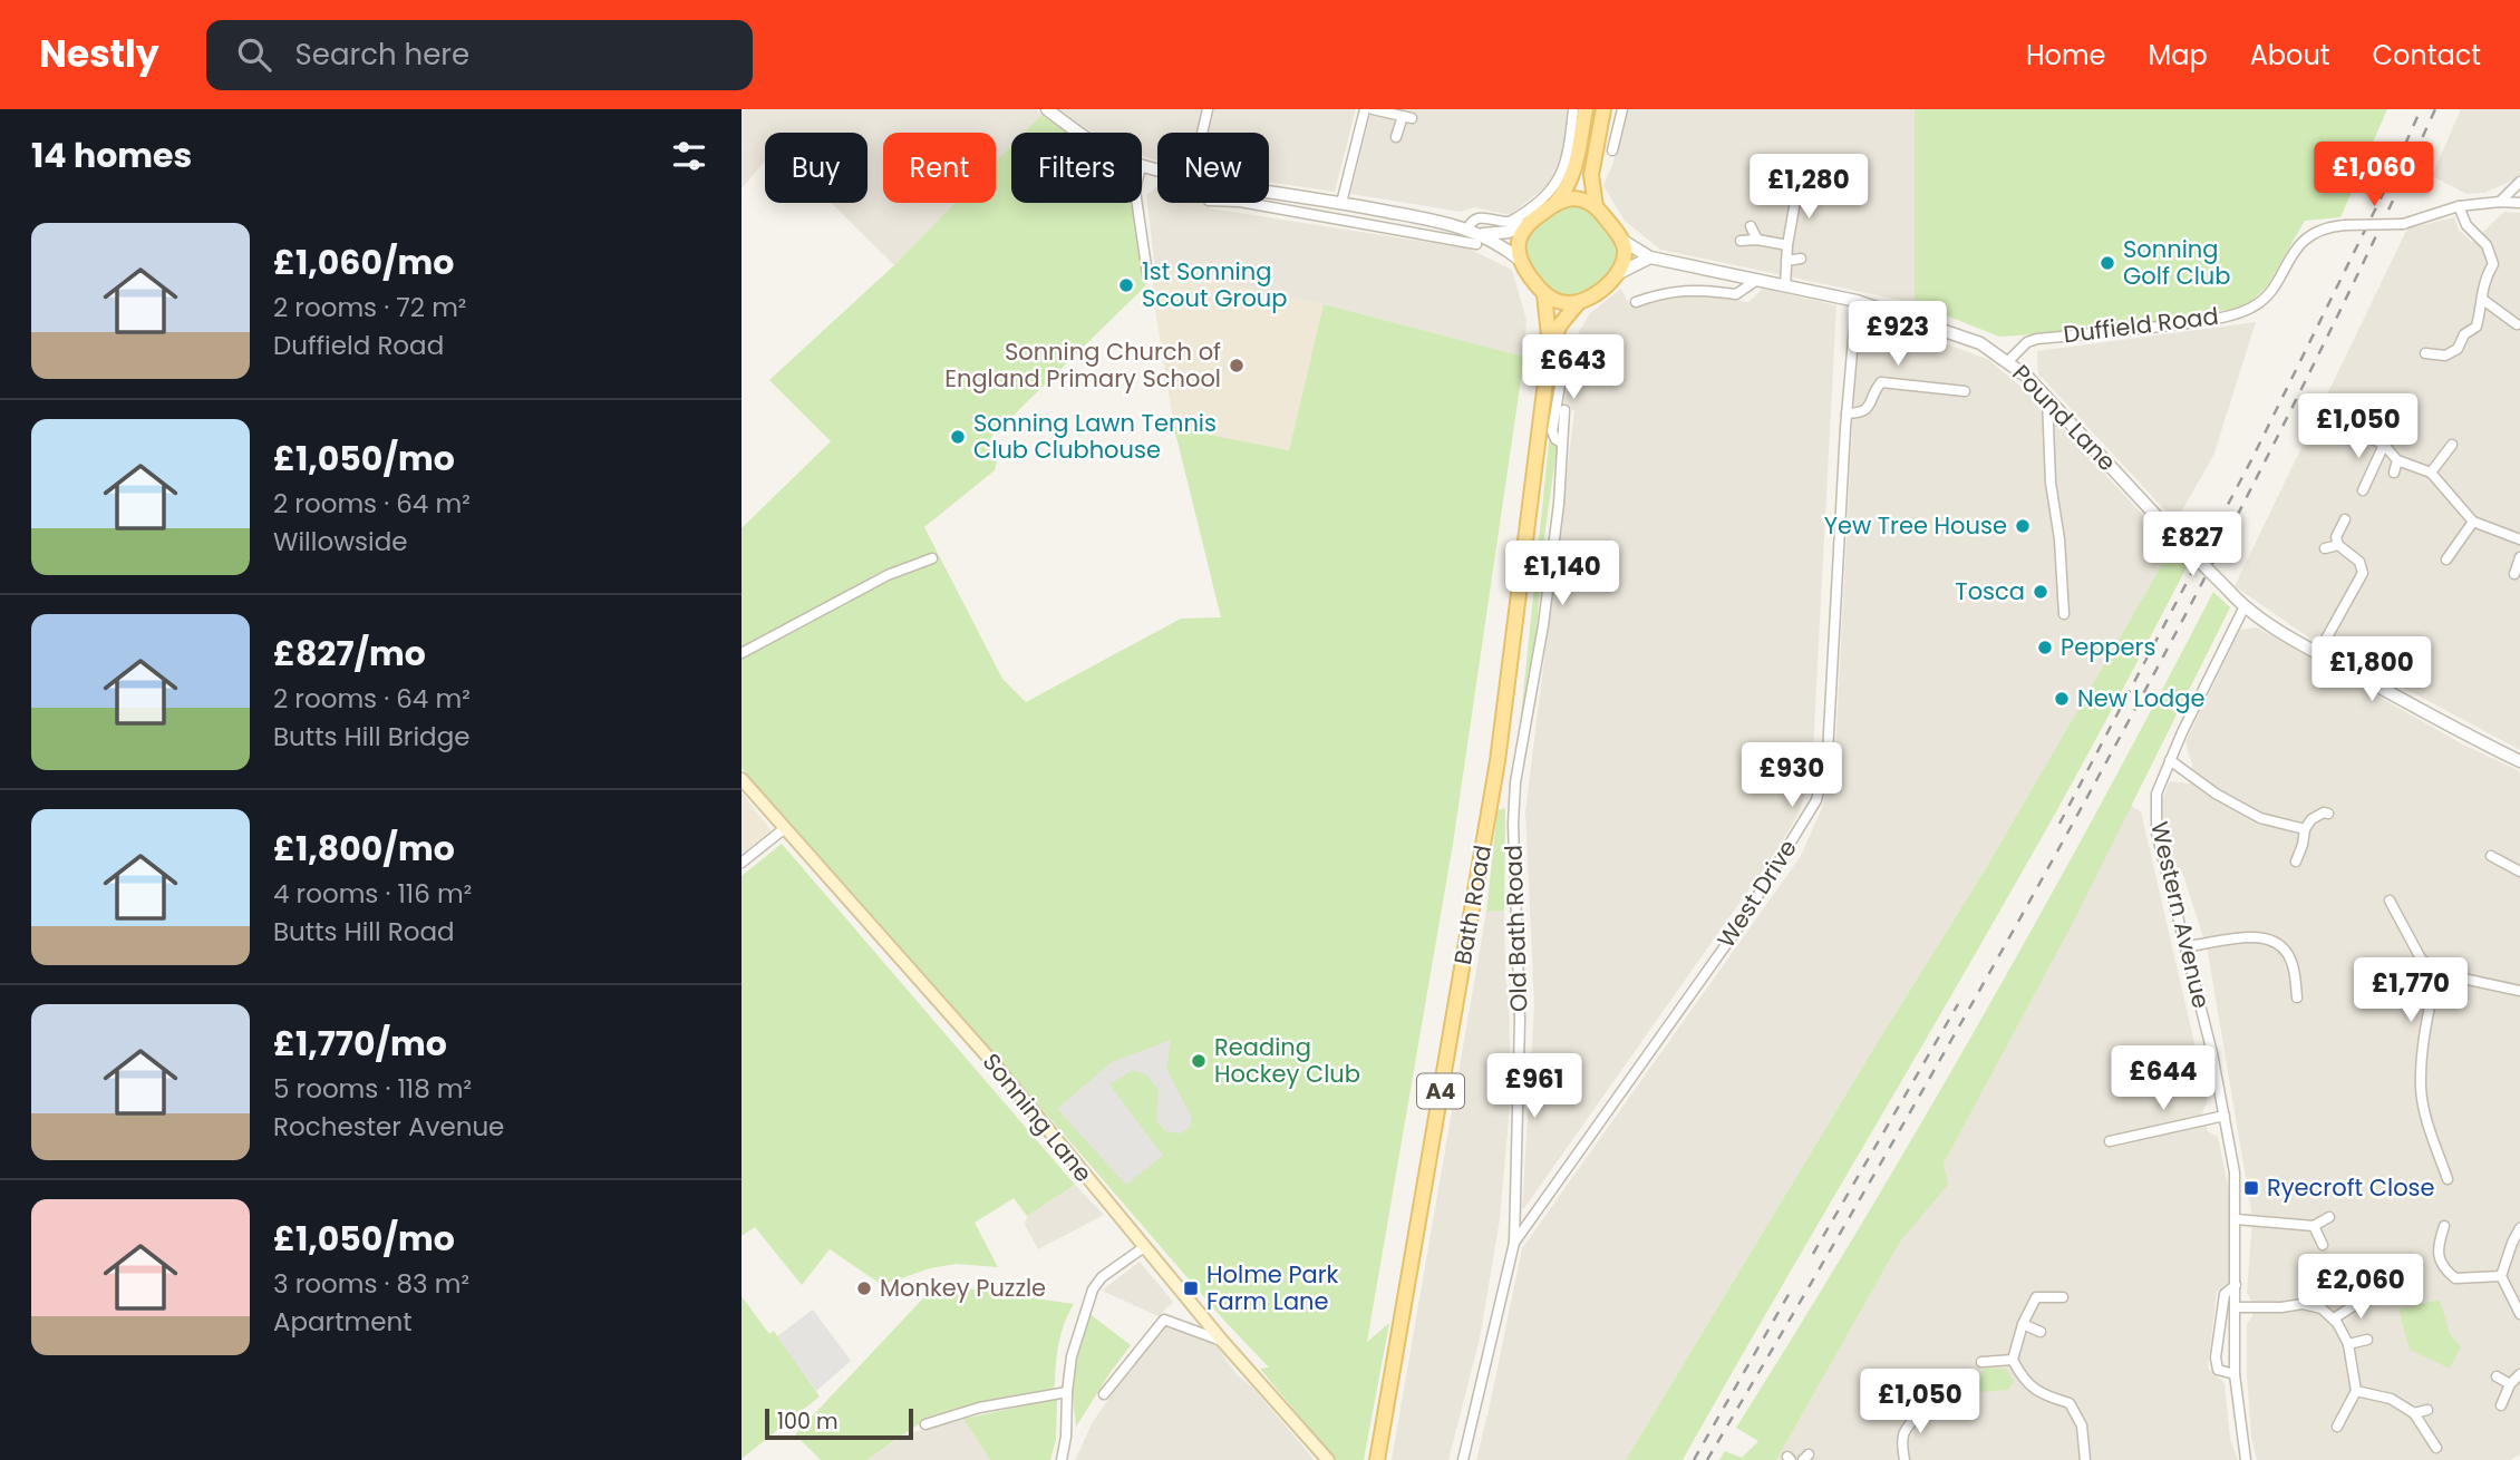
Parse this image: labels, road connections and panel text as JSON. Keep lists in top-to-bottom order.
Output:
{
  "streets": {
    "main road": ["Bath Road", "A4", "Sonning Lane"],
    "street": [
      "Duffield Road",
      "Pound Lane",
      "West Drive",
      "Western Avenue",
      "Old Bath Road"
    ]
  },
  "crossings": [
    ["Duffield Road", "Pound Lane"],
    ["Pound Lane", "West Drive"],
    ["Pound Lane", "Bath Road"],
    ["Pound Lane", "Western Avenue"],
    ["West Drive", "Old Bath Road"]
  ],
  "places": {
    "other": [
      "Sonning Golf Club",
      "1st Sonning Scout Group",
      "Sonning Church of England Primary School",
      "Sonning Lawn Tennis Club Clubhouse",
      "Yew Tree House",
      "Tosca",
      "Peppers",
      "New Lodge",
      "Reading Hockey Club",
      "Monkey Puzzle"
    ],
    "transit": ["Ryecroft Close", "Holme Park Farm Lane"]
  },
  "scale_bar": "100 m",
  "page": {
    "header": "Nestly",
    "search": "Search here",
    "nav": [
      "Home",
      "Map",
      "About",
      "Contact"
    ],
    "heading": "14 homes",
    "chip": [
      "Buy",
      "Rent",
      "Filters",
      "New"
    ],
    "price": [
      "£1,060",
      "£1,280",
      "£923",
      "£643",
      "£1,050",
      "£827",
      "£1,140",
      "£1,800",
      "£930",
      "£1,770",
      "£644",
      "£961",
      "£2,060",
      "£1,050"
    ],
    "list": [
      {
        "name": "£1,060/mo",
        "note": "2 rooms · 72 m² · Duffield Road"
      },
      {
        "name": "£1,050/mo",
        "note": "2 rooms · 64 m² · Willowside"
      },
      {
        "name": "£827/mo",
        "note": "2 rooms · 64 m² · Butts Hill Bridge"
      },
      {
        "name": "£1,800/mo",
        "note": "4 rooms · 116 m² · Butts Hill Road"
      },
      {
        "name": "£1,770/mo",
        "note": "5 rooms · 118 m² · Rochester Avenue"
      },
      {
        "name": "£1,050/mo",
        "note": "3 rooms · 83 m² · Apartment"
      }
    ],
    "scale": "100 m"
  }
}
